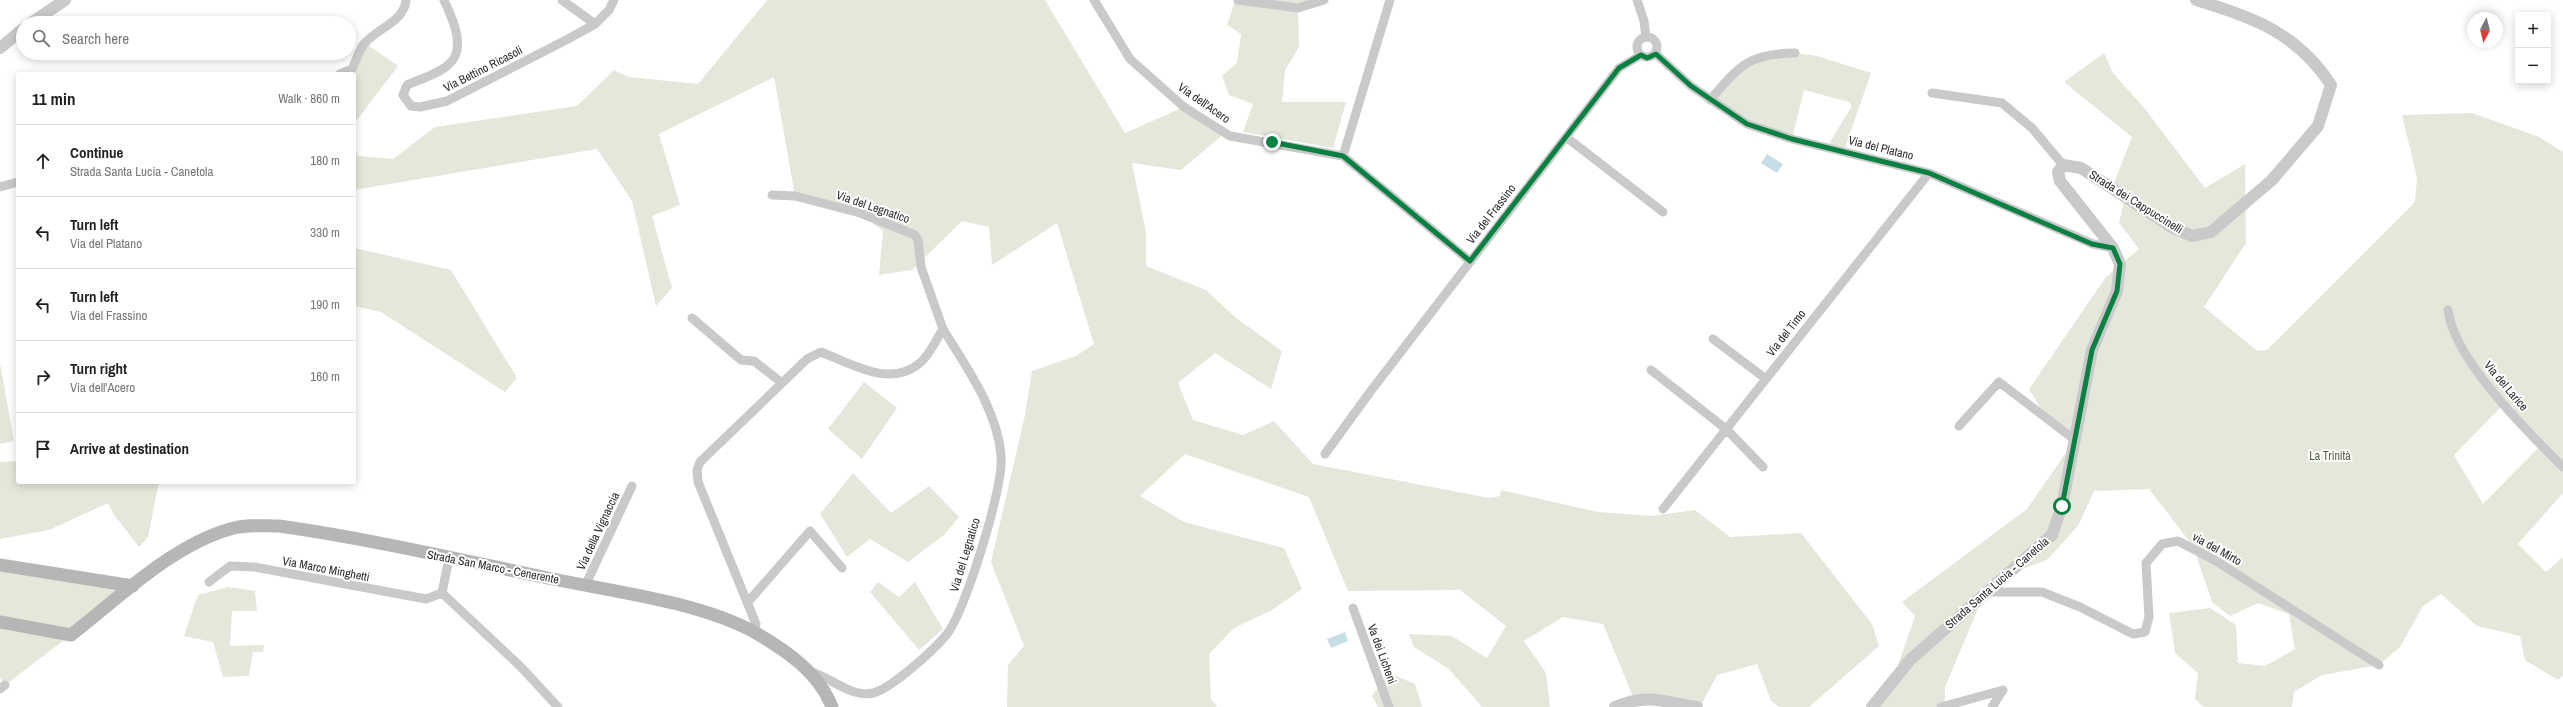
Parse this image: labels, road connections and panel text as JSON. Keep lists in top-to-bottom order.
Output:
{
  "streets": {
    "main road": ["Strada San Marco - Cenerente"],
    "street": [
      "Via Bettino Ricasoli",
      "Via dell'Acero",
      "Via del Platano",
      "Strada dei Cappuccinelli",
      "Via del Legnatico",
      "Via del Frassino",
      "Via del Timo",
      "Via del Larice",
      "Via della Vignaccia",
      "via del Mirto",
      "Via Marco Minghetti",
      "Strada Santa Lucia - Canetola",
      "Va dei Licheni"
    ]
  },
  "crossings": [
    ["Via dell'Acero", "Via del Frassino"],
    ["Via del Platano", "Via del Frassino"],
    ["Via del Platano", "Via del Timo"],
    ["Via del Platano", "Strada Santa Lucia - Canetola"],
    ["Strada dei Cappuccinelli", "Strada Santa Lucia - Canetola"],
    ["Via del Legnatico", "Strada San Marco - Cenerente"],
    ["Via della Vignaccia", "Strada San Marco - Cenerente"],
    ["via del Mirto", "Strada Santa Lucia - Canetola"]
  ],
  "parks": ["La Trinità"],
  "north": "bottom",
  "page": {
    "map_buttons": ["+", "−"],
    "search": "Search here",
    "heading": ["11 min", "Walk · 860 m"],
    "list": [
      ["Continue", "Strada Santa Lucia - Canetola", "180 m"],
      ["Turn left", "Via del Platano", "330 m"],
      ["Turn left", "Via del Frassino", "190 m"],
      ["Turn right", "Via dell'Acero", "160 m"],
      "Arrive at destination"
    ]
  }
}
